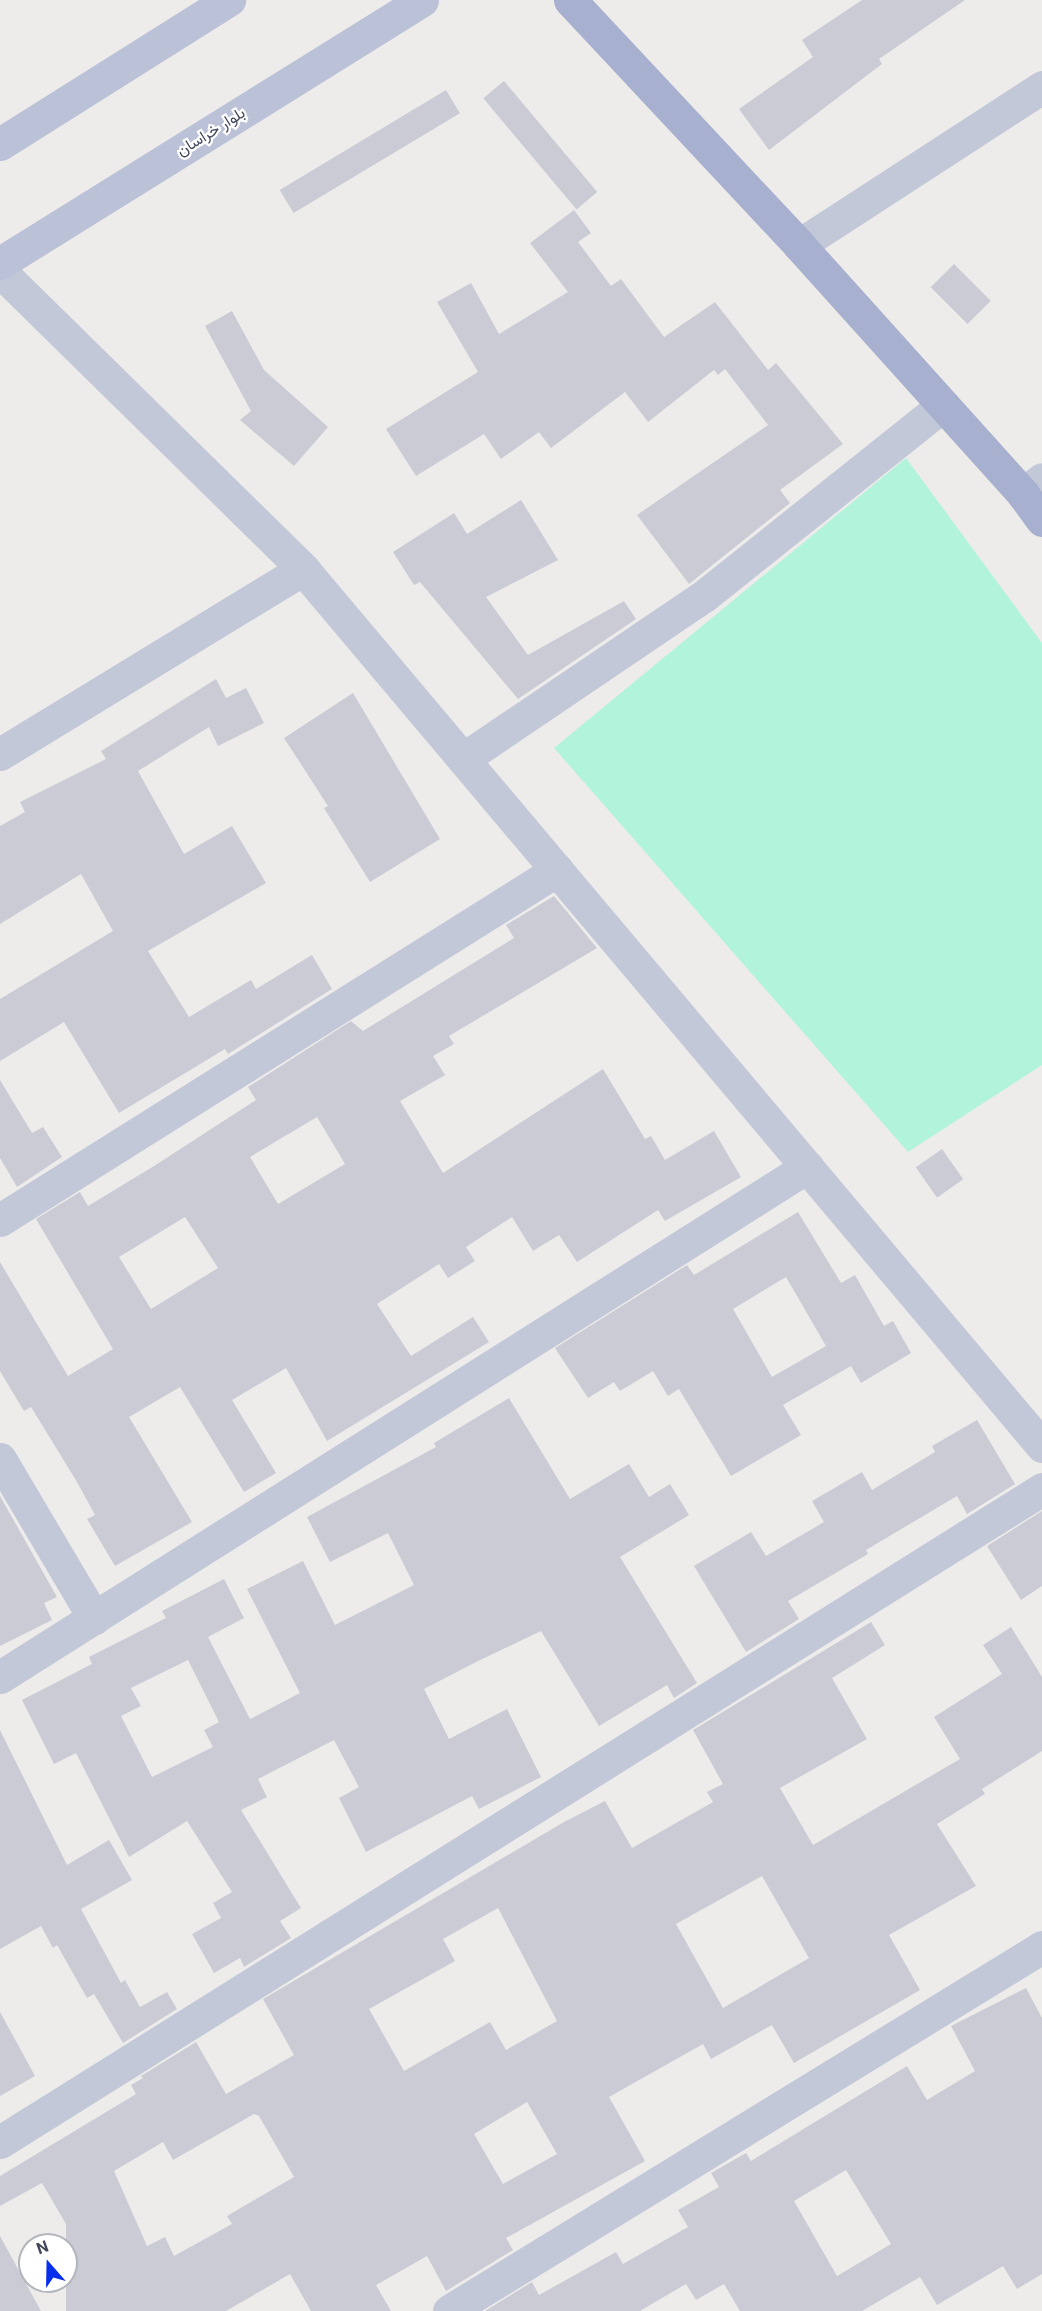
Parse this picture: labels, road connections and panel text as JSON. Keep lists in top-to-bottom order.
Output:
{
  "streets": {
    "main road": ["بلوار خراسان"]
  },
  "north": "top"
}
